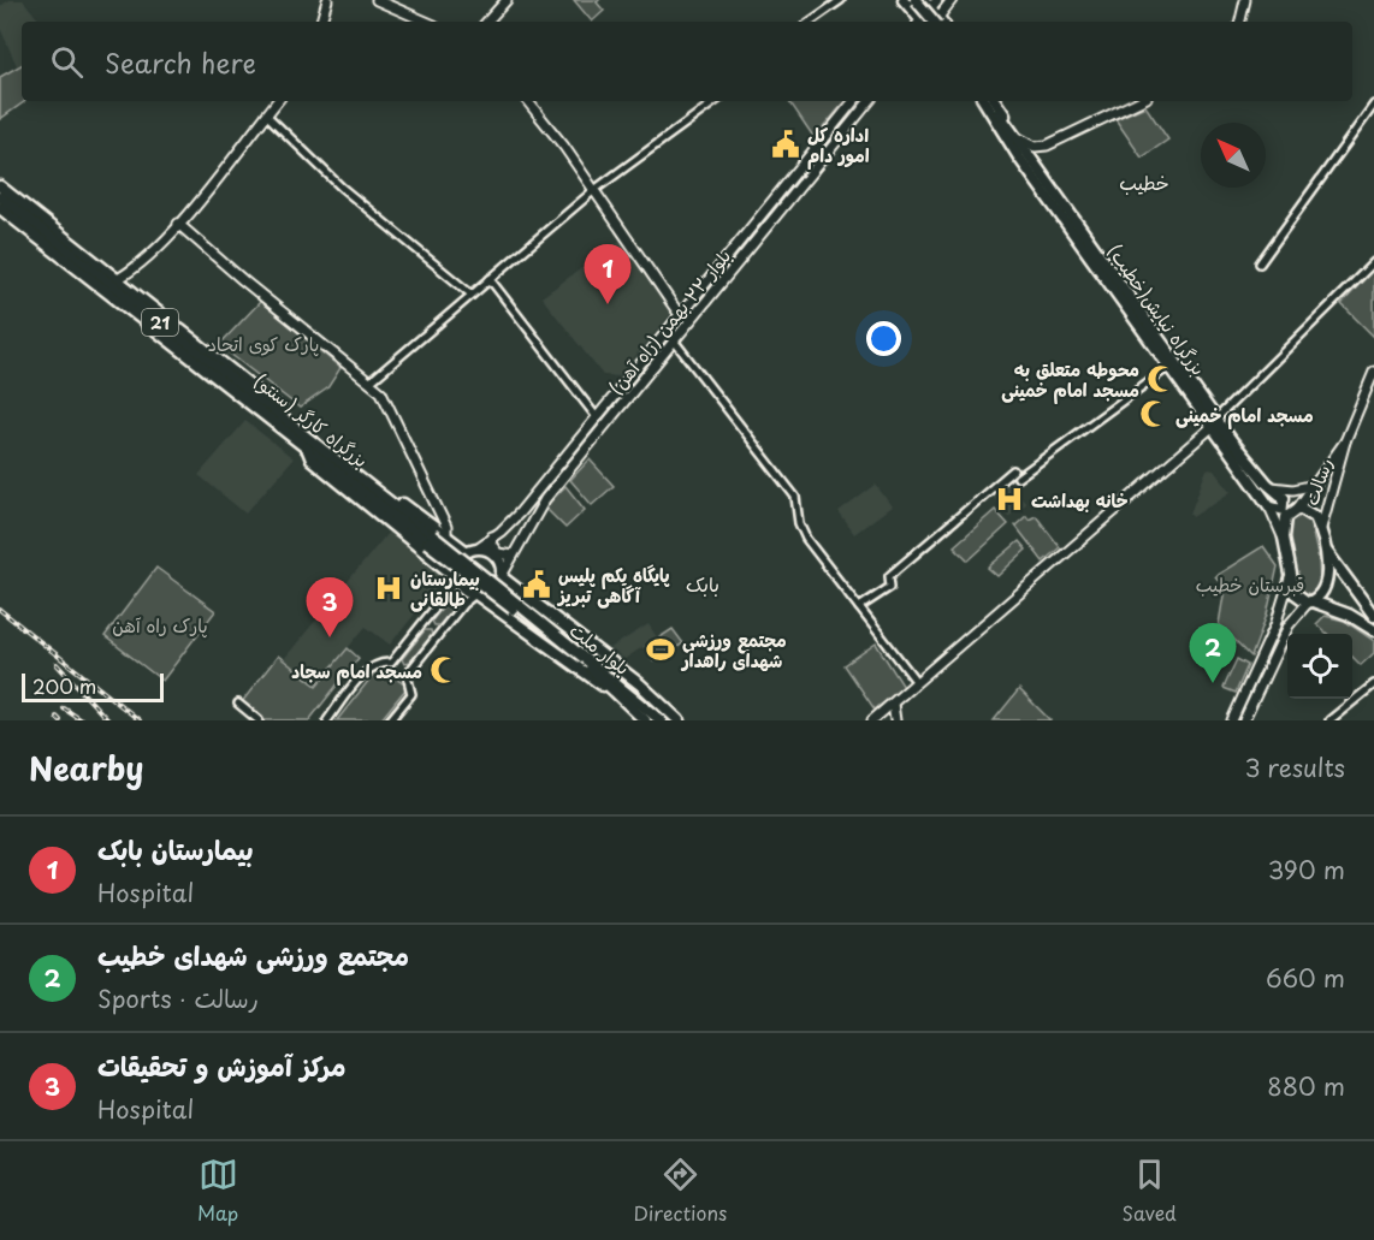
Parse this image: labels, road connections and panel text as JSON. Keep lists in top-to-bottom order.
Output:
{
  "streets": {
    "highway": [
      "بزرگراه نیایش(خطیب)",
      "21",
      "بزرگراه کارگر (سنتو)",
      "بلوار ملت"
    ],
    "main road": ["بلوار ۲۲ بهمن (راه آهن)", "رسالت"]
  },
  "crossings": [
    ["بلوار ۲۲ بهمن (راه آهن)", "21"],
    ["21", "بزرگراه کارگر (سنتو)"],
    ["21", "بلوار ملت"]
  ],
  "districts": ["خطیب", "بابک"],
  "parks": ["پارک کوی اتحاد", "قبرستان خطیب", "پارک راه آهن"],
  "places": {
    "public building": ["اداره کل امور دام", "پایگاه یکم پلیس آگاهی تبریز"],
    "mosque": ["محوطه متعلق به مسجد امام خمینی", "مسجد امام خمینی", "مسجد امام سجاد"],
    "hospital": ["خانه بهداشت", "بیمارستان طالقانی"],
    "sports": ["مجتمع ورزشی شهدای راهدار"]
  },
  "scale_bar": "200 m",
  "north": "top left",
  "page": {
    "search": "Search here",
    "pins": ["1", "3", "2"],
    "scale": "200 m",
    "heading": ["Nearby", "3 results"],
    "list": [
      {
        "mark": "1",
        "name": "بیمارستان بابک",
        "note": "Hospital",
        "value": "390 m"
      },
      {
        "mark": "2",
        "name": "مجتمع ورزشی شهدای خطیب",
        "note": "Sports · رسالت",
        "value": "660 m"
      },
      {
        "mark": "3",
        "name": "مرکز آموزش و تحقیقات",
        "note": "Hospital",
        "value": "880 m"
      }
    ],
    "nav": ["Map", "Directions", "Saved"]
  }
}
